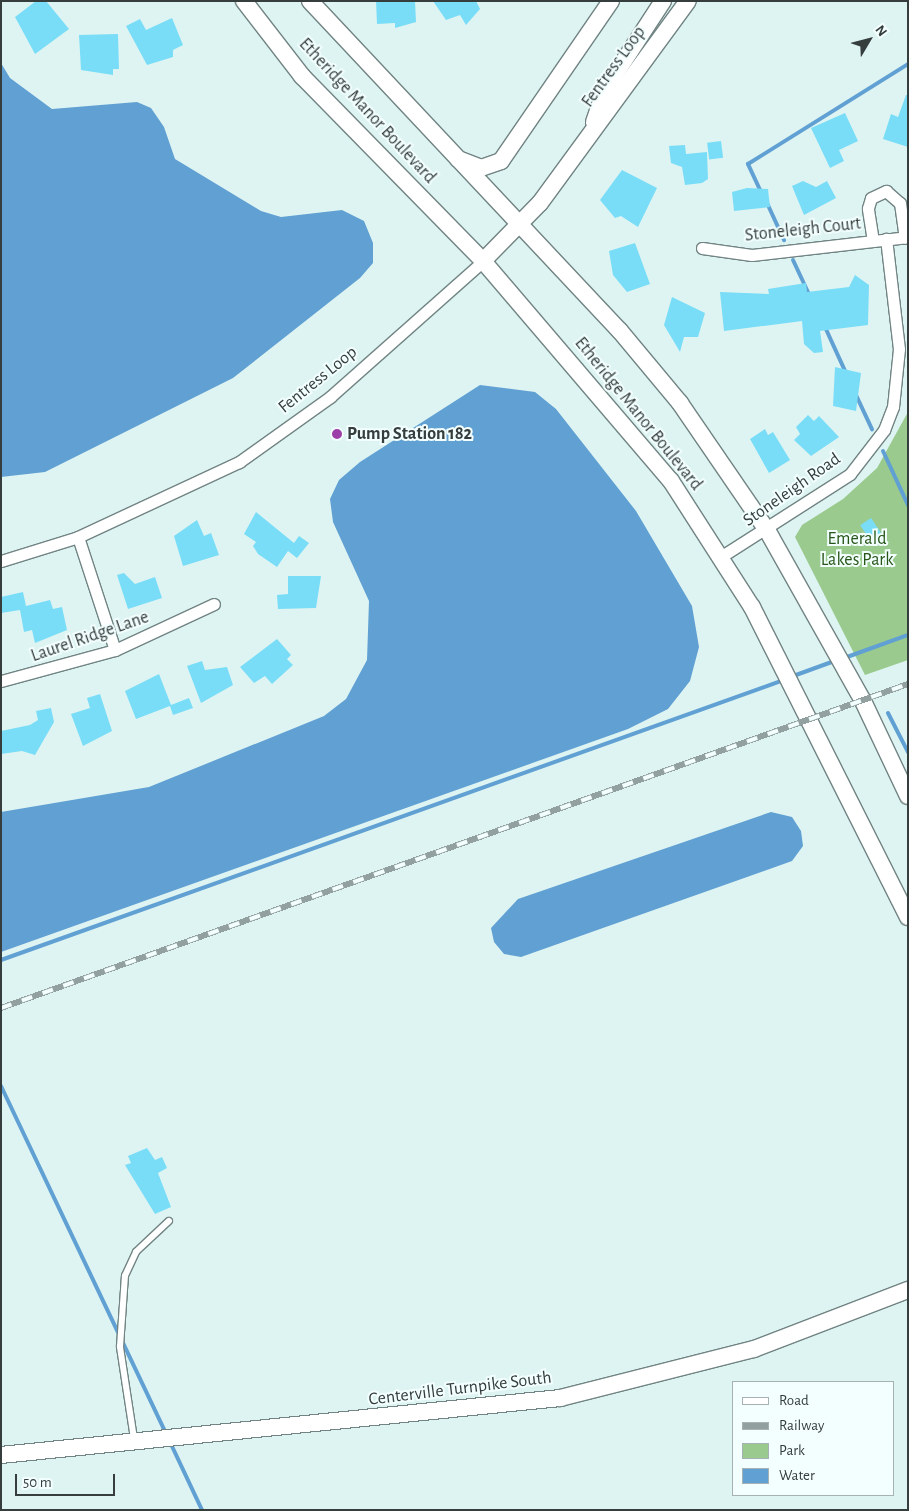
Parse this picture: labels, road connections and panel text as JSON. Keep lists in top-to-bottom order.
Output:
{
  "streets": {
    "main road": ["Fentress Loop", "Etheridge Manor Boulevard", "Centerville Turnpike South"],
    "street": ["Stoneleigh Court", "Stoneleigh Road", "Laurel Ridge Lane"]
  },
  "crossings": [
    ["Fentress Loop", "Etheridge Manor Boulevard"],
    ["Etheridge Manor Boulevard", "Stoneleigh Road"],
    ["Stoneleigh Court", "Stoneleigh Road"]
  ],
  "parks": ["Emerald Lakes Park"],
  "places": ["Pump Station 182"],
  "legend": [
    "Road",
    "Railway",
    "Park",
    "Water"
  ],
  "scale_bar": "50 m",
  "north": "top right"
}
